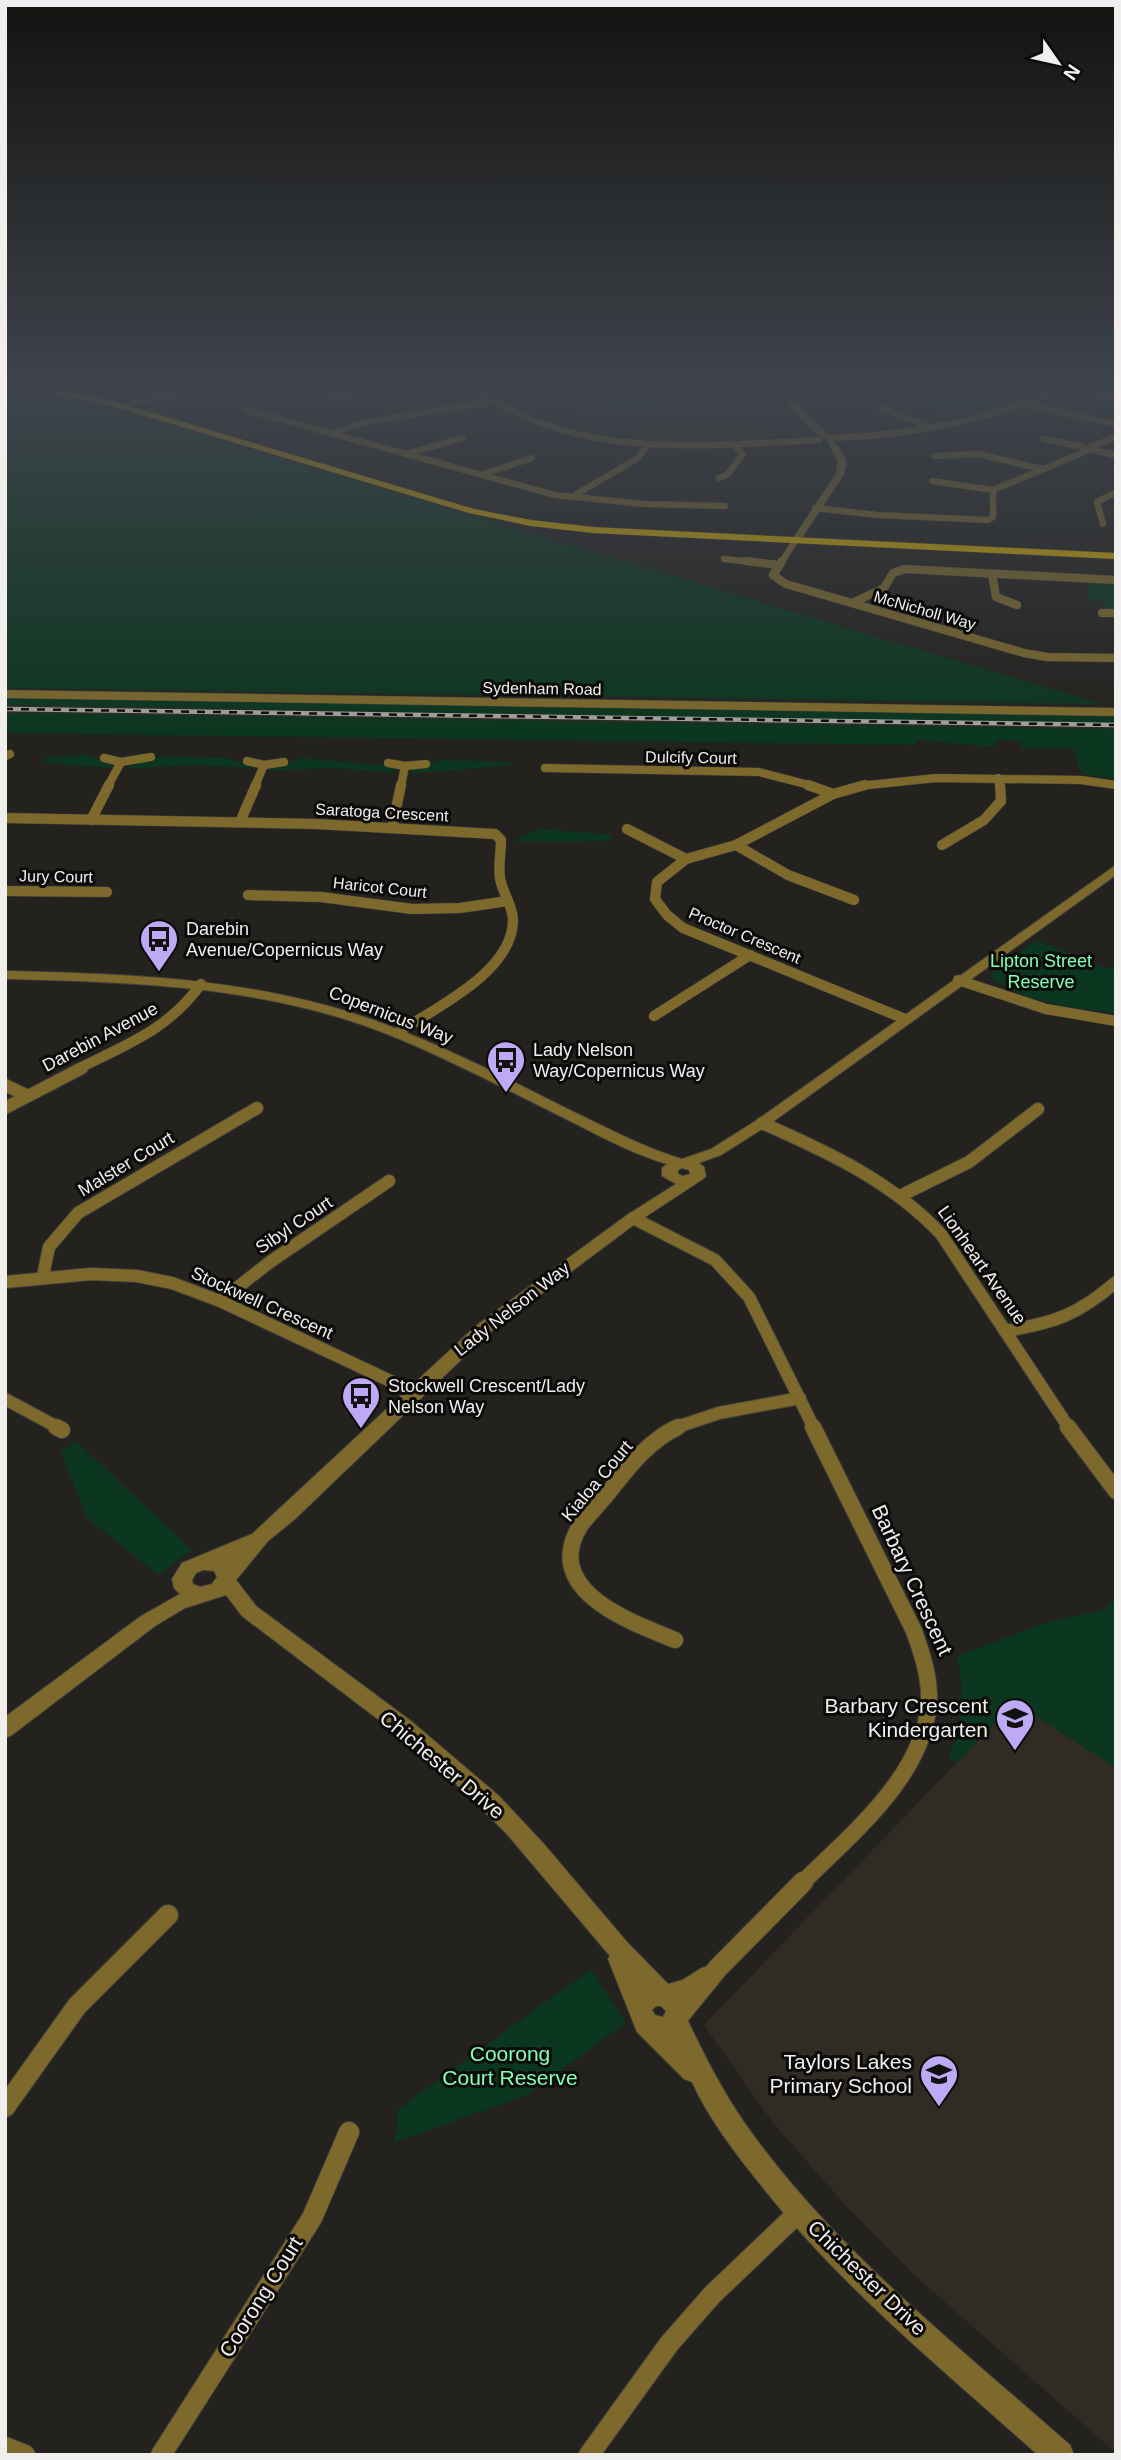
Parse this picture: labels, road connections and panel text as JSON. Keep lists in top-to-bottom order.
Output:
{
  "streets": {
    "street": [
      "McNicholl Way",
      "Sydenham Road",
      "Dulcify Court",
      "Saratoga Crescent",
      "Jury Court",
      "Haricot Court",
      "Proctor Crescent",
      "Copernicus Way",
      "Darebin Avenue",
      "Malster Court",
      "Sibyl Court",
      "Lionheart Avenue",
      "Stockwell Crescent",
      "Lady Nelson Way",
      "Kialoa Court",
      "Barbary Crescent",
      "Chichester Drive",
      "Coorong Court"
    ]
  },
  "crossings": [
    ["Dulcify Court", "Proctor Crescent"],
    ["Saratoga Crescent", "Haricot Court"],
    ["Saratoga Crescent", "Copernicus Way"],
    ["Proctor Crescent", "Lady Nelson Way"],
    ["Copernicus Way", "Darebin Avenue"],
    ["Copernicus Way", "Lady Nelson Way"],
    ["Malster Court", "Stockwell Crescent"],
    ["Sibyl Court", "Stockwell Crescent"],
    ["Lionheart Avenue", "Lady Nelson Way"],
    ["Stockwell Crescent", "Lady Nelson Way"],
    ["Lady Nelson Way", "Barbary Crescent"],
    ["Lady Nelson Way", "Chichester Drive"],
    ["Kialoa Court", "Barbary Crescent"],
    ["Barbary Crescent", "Chichester Drive"]
  ],
  "parks": ["Lipton Street Reserve", "Coorong Court Reserve"],
  "places": {
    "bus stop": ["Darebin Avenue/Copernicus Way", "Lady Nelson Way/Copernicus Way", "Stockwell Crescent/Lady Nelson Way"],
    "school or university": ["Barbary Crescent Kindergarten", "Taylors Lakes Primary School"]
  },
  "north": "bottom right"
}
